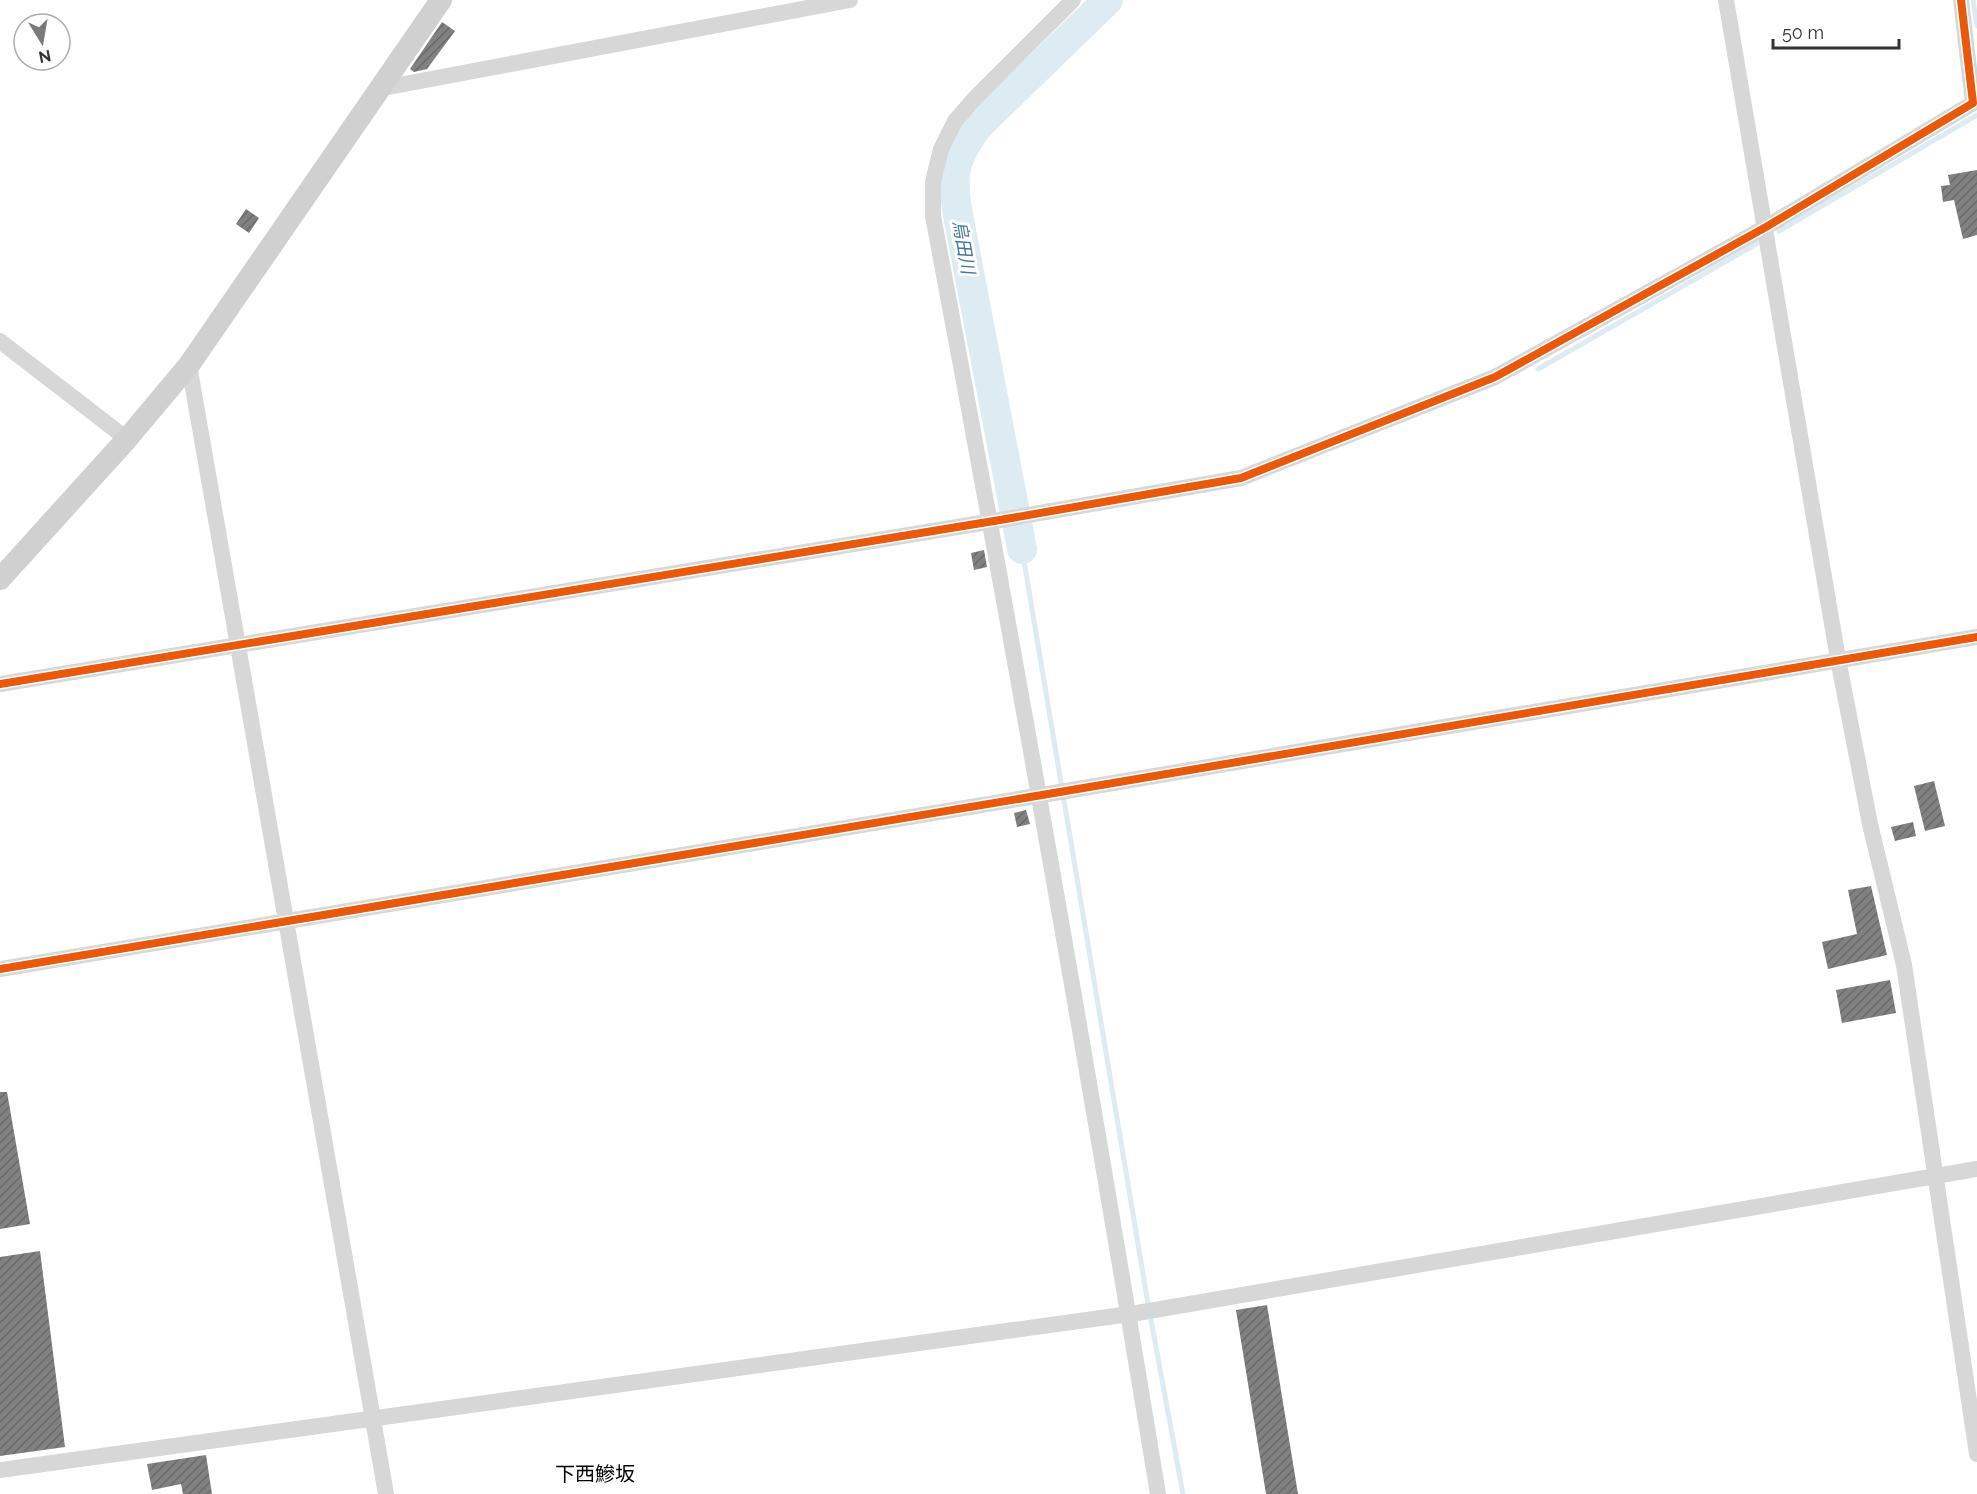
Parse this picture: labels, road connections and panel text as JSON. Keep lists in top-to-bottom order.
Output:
{
  "districts": ["下西鰺坂"],
  "water": ["烏田川"],
  "scale_bar": "50 m",
  "north": "bottom"
}
